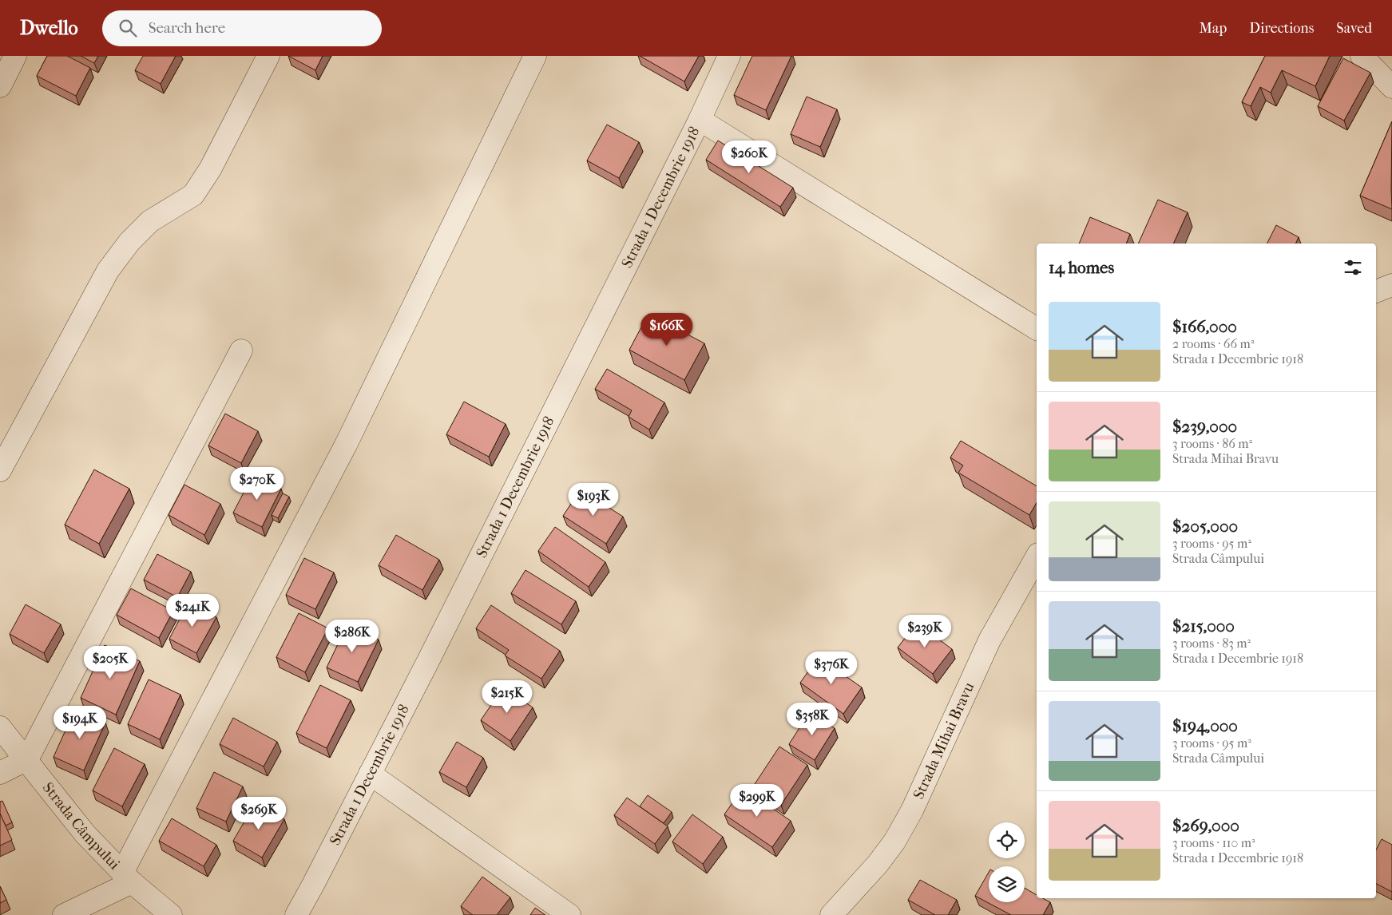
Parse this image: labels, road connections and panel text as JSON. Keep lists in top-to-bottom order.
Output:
{
  "streets": {
    "street": ["Strada 1 Decembrie 1918", "Strada Mihai Bravu", "Strada Câmpului"]
  },
  "page": {
    "header": "Dwello",
    "search": "Search here",
    "nav": ["Map", "Directions", "Saved"],
    "price": [
      "$260K",
      "$166K",
      "$270K",
      "$193K",
      "$241K",
      "$239K",
      "$286K",
      "$205K",
      "$376K",
      "$215K",
      "$358K",
      "$194K",
      "$299K",
      "$269K"
    ],
    "heading": "14 homes",
    "list": [
      {
        "name": "$166,000",
        "note": "2 rooms · 66 m² · Strada 1 Decembrie 1918"
      },
      {
        "name": "$239,000",
        "note": "3 rooms · 86 m² · Strada Mihai Bravu"
      },
      {
        "name": "$205,000",
        "note": "3 rooms · 95 m² · Strada Câmpului"
      },
      {
        "name": "$215,000",
        "note": "3 rooms · 83 m² · Strada 1 Decembrie 1918"
      },
      {
        "name": "$194,000",
        "note": "3 rooms · 95 m² · Strada Câmpului"
      },
      {
        "name": "$269,000",
        "note": "3 rooms · 110 m² · Strada 1 Decembrie 1918"
      }
    ]
  }
}
